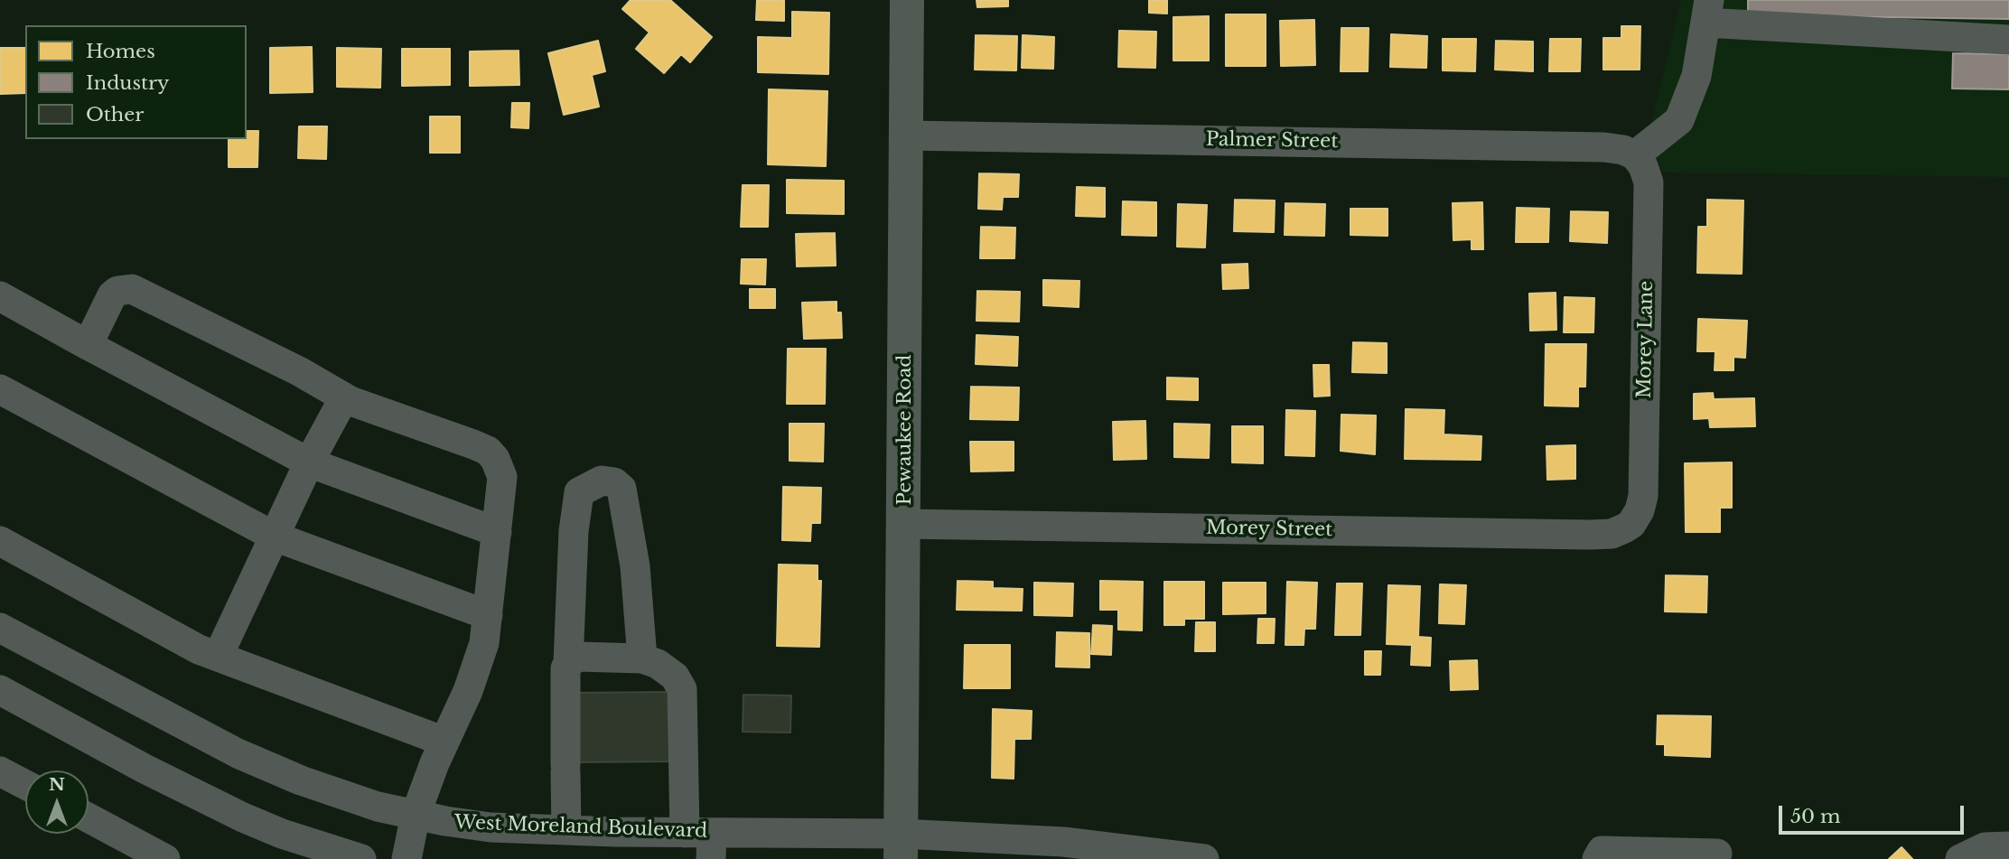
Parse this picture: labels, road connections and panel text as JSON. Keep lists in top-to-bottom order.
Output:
{
  "streets": {
    "main road": ["Pewaukee Road"],
    "street": [
      "Palmer Street",
      "Morey Lane",
      "Morey Street",
      "West Moreland Boulevard"
    ]
  },
  "crossings": [
    ["Palmer Street", "Morey Lane"],
    ["Palmer Street", "Pewaukee Road"],
    ["Morey Lane", "Morey Street"],
    ["Pewaukee Road", "Morey Street"],
    ["Pewaukee Road", "West Moreland Boulevard"]
  ],
  "legend": ["Homes", "Industry", "Other"],
  "scale_bar": "50 m",
  "north": "top"
}
